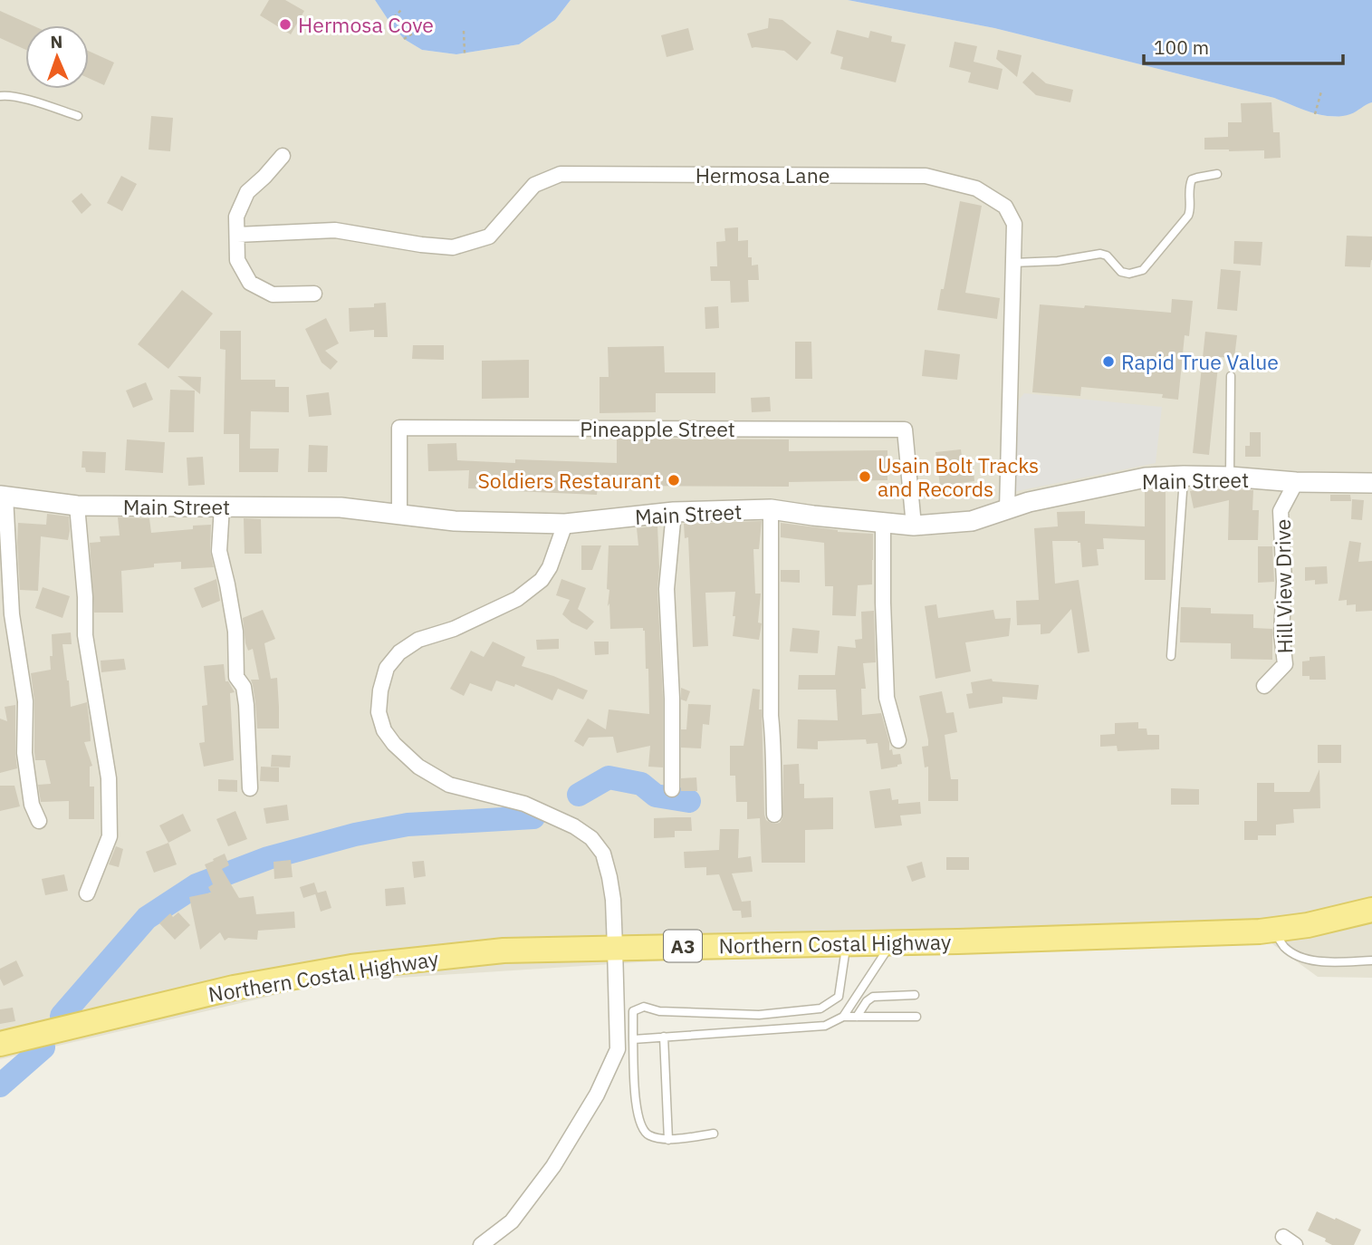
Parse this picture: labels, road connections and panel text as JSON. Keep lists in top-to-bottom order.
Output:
{
  "streets": {
    "main road": ["Northern Costal Highway", "A3"],
    "street": [
      "Hermosa Lane",
      "Pineapple Street",
      "Main Street",
      "Hill View Drive"
    ]
  },
  "crossings": [
    ["Hermosa Lane", "Main Street"],
    ["Pineapple Street", "Main Street"],
    ["Main Street", "Hill View Drive"]
  ],
  "places": [
    "Hermosa Cove",
    "Rapid True Value",
    "Usain Bolt Tracks and Records",
    "Soldiers Restaurant"
  ],
  "scale_bar": "100 m",
  "north": "top"
}
